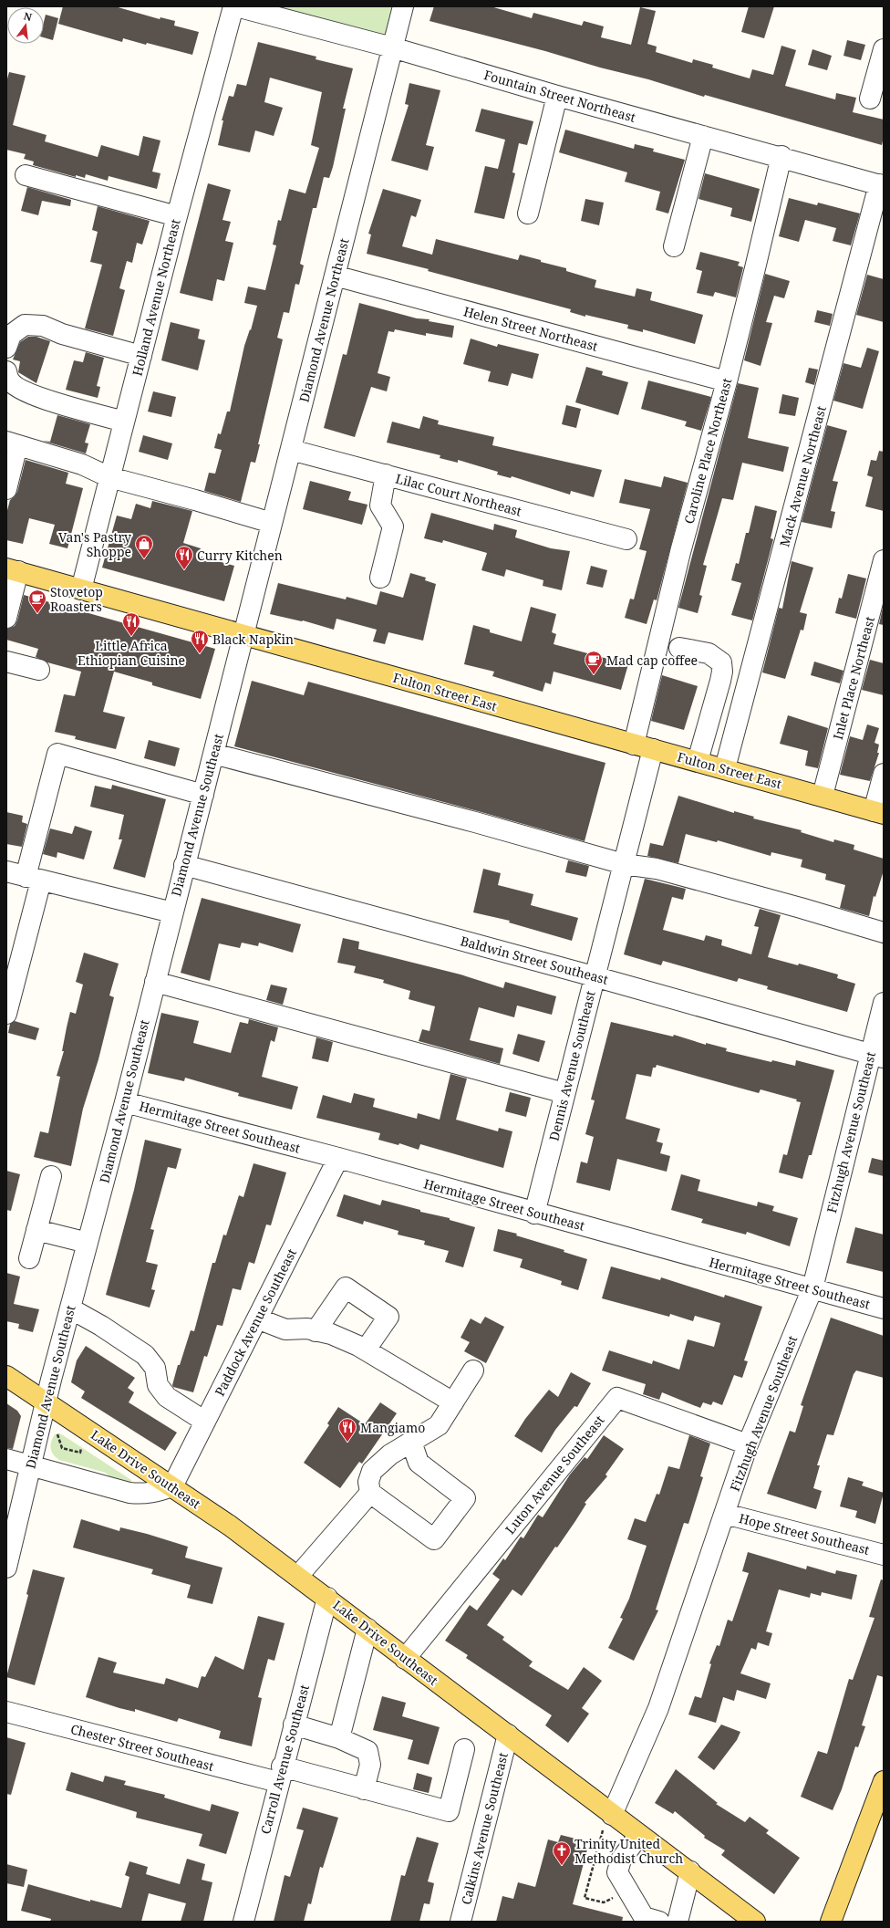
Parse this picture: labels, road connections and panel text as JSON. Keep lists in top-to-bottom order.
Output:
{
  "streets": {
    "main road": ["Fulton Street East", "Lake Drive Southeast"],
    "street": [
      "Fountain Street Northeast",
      "Holland Avenue Northeast",
      "Diamond Avenue Northeast",
      "Helen Street Northeast",
      "Caroline Place Northeast",
      "Mack Avenue Northeast",
      "Lilac Court Northeast",
      "Inlet Place Northeast",
      "Diamond Avenue Southeast",
      "Baldwin Street Southeast",
      "Dennis Avenue Southeast",
      "Hermitage Street Southeast",
      "Fitzhugh Avenue Southeast",
      "Paddock Avenue Southeast",
      "Luton Avenue Southeast",
      "Hope Street Southeast",
      "Chester Street Southeast",
      "Carroll Avenue Southeast",
      "Calkins Avenue Southeast"
    ]
  },
  "crossings": [
    ["Fountain Street Northeast", "Diamond Avenue Northeast"],
    ["Fountain Street Northeast", "Caroline Place Northeast"],
    ["Fountain Street Northeast", "Mack Avenue Northeast"],
    ["Holland Avenue Northeast", "Fulton Street East"],
    ["Diamond Avenue Northeast", "Helen Street Northeast"],
    ["Diamond Avenue Northeast", "Lilac Court Northeast"],
    ["Diamond Avenue Northeast", "Fulton Street East"],
    ["Diamond Avenue Northeast", "Diamond Avenue Southeast"],
    ["Helen Street Northeast", "Caroline Place Northeast"],
    ["Caroline Place Northeast", "Fulton Street East"],
    ["Mack Avenue Northeast", "Fulton Street East"],
    ["Inlet Place Northeast", "Fulton Street East"],
    ["Fulton Street East", "Diamond Avenue Southeast"],
    ["Fulton Street East", "Dennis Avenue Southeast"],
    ["Diamond Avenue Southeast", "Baldwin Street Southeast"],
    ["Diamond Avenue Southeast", "Hermitage Street Southeast"],
    ["Diamond Avenue Southeast", "Lake Drive Southeast"],
    ["Baldwin Street Southeast", "Dennis Avenue Southeast"],
    ["Baldwin Street Southeast", "Fitzhugh Avenue Southeast"],
    ["Dennis Avenue Southeast", "Hermitage Street Southeast"],
    ["Hermitage Street Southeast", "Fitzhugh Avenue Southeast"],
    ["Hermitage Street Southeast", "Paddock Avenue Southeast"],
    ["Fitzhugh Avenue Southeast", "Lake Drive Southeast"],
    ["Fitzhugh Avenue Southeast", "Luton Avenue Southeast"],
    ["Fitzhugh Avenue Southeast", "Hope Street Southeast"],
    ["Paddock Avenue Southeast", "Lake Drive Southeast"],
    ["Lake Drive Southeast", "Luton Avenue Southeast"],
    ["Lake Drive Southeast", "Carroll Avenue Southeast"],
    ["Lake Drive Southeast", "Calkins Avenue Southeast"],
    ["Chester Street Southeast", "Carroll Avenue Southeast"]
  ],
  "places": {
    "shop": ["Van's Pastry Shoppe"],
    "restaurant": [
      "Curry Kitchen",
      "Little Africa Ethiopian Cuisine",
      "Black Napkin",
      "Mangiamo"
    ],
    "cafe": ["Stovetop Roasters", "Mad cap coffee"],
    "church": ["Trinity United Methodist Church"]
  },
  "north": "top"
}
